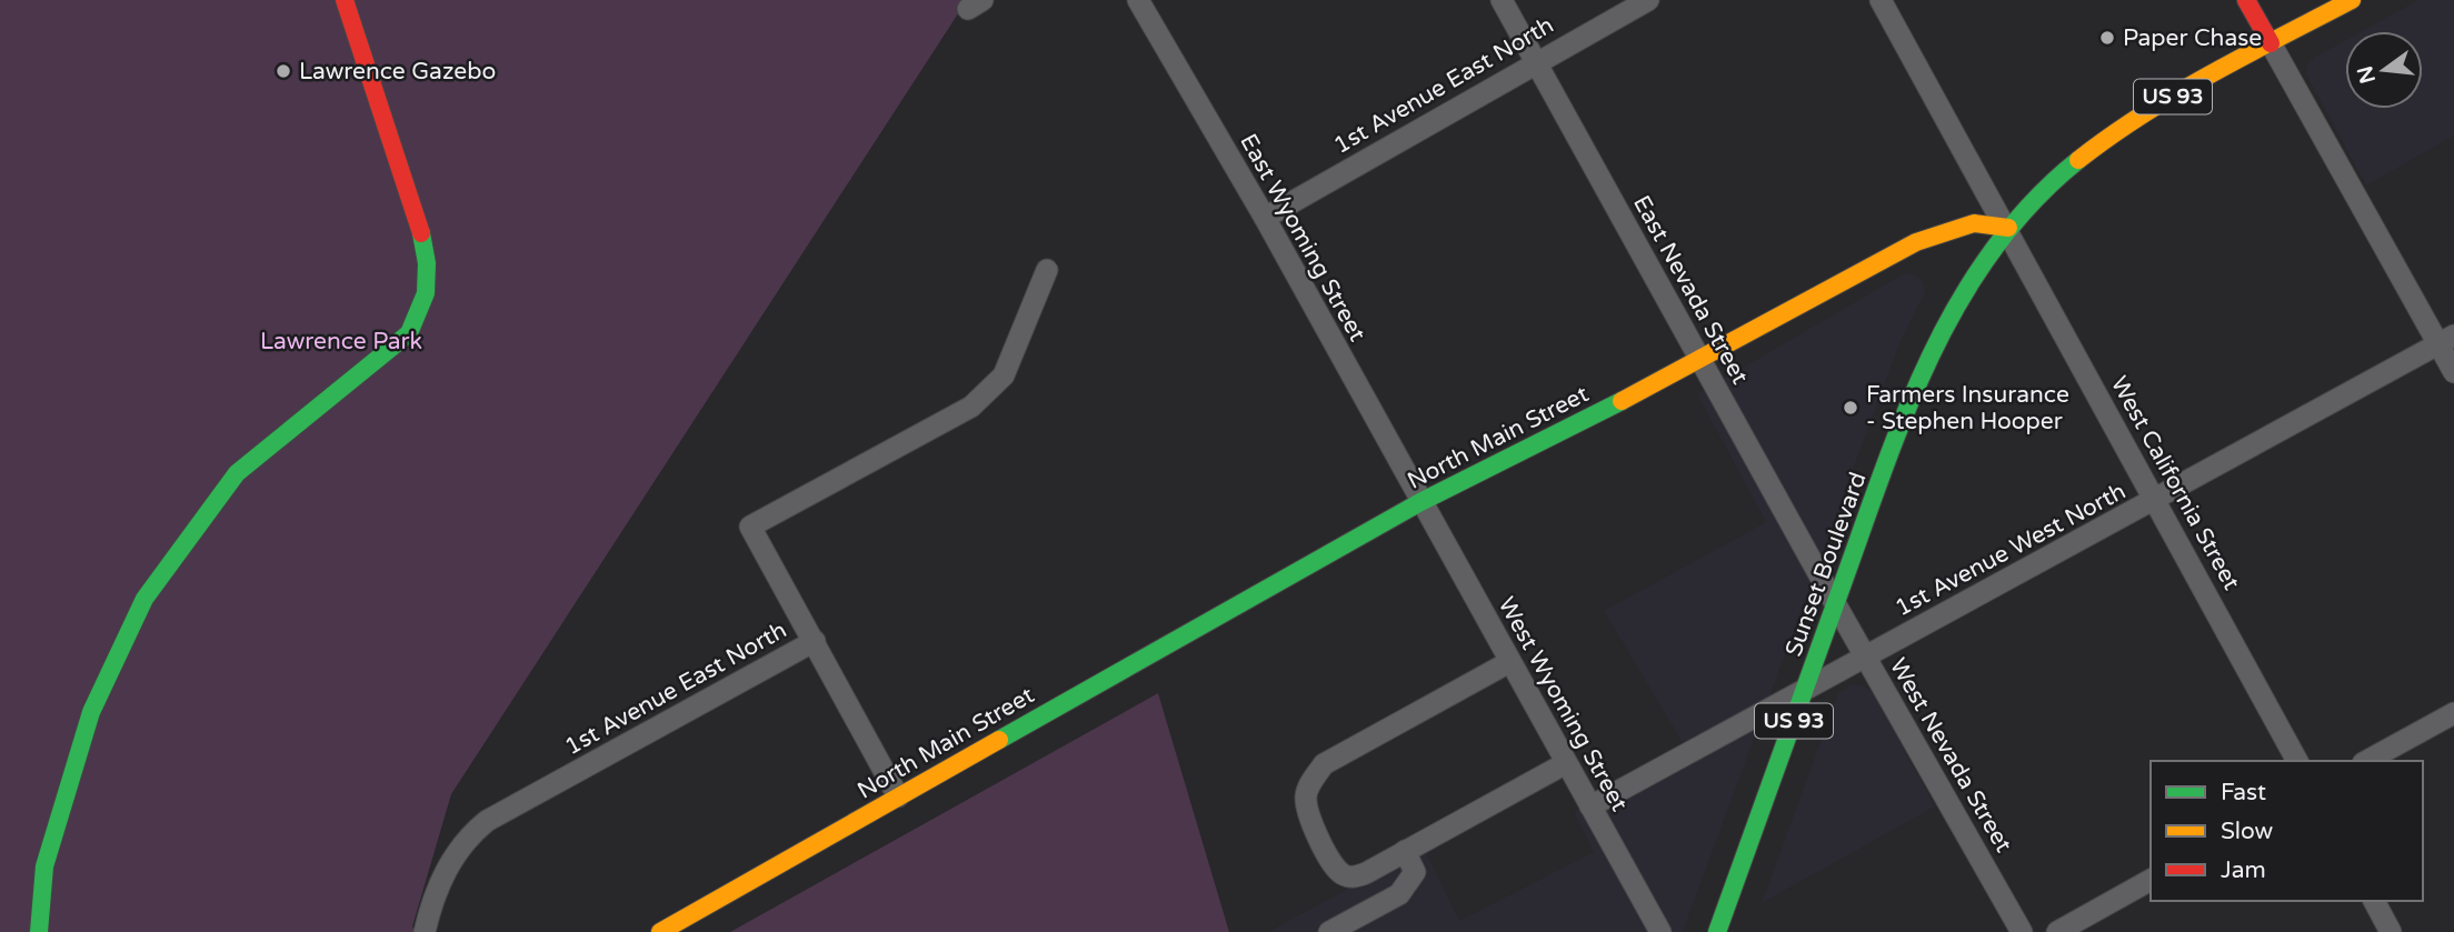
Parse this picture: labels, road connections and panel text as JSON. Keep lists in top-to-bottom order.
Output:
{
  "streets": {
    "street": [
      "1st Avenue East North",
      "US 93",
      "East Wyoming Street",
      "East Nevada Street",
      "North Main Street",
      "West California Street",
      "1st Avenue West North",
      "Sunset Boulevard",
      "West Wyoming Street",
      "West Nevada Street"
    ]
  },
  "crossings": [
    ["1st Avenue East North", "East Wyoming Street"],
    ["1st Avenue East North", "East Nevada Street"],
    ["US 93", "North Main Street"],
    ["US 93", "West California Street"],
    ["US 93", "Sunset Boulevard"],
    ["East Wyoming Street", "North Main Street"],
    ["East Wyoming Street", "West Wyoming Street"],
    ["East Nevada Street", "North Main Street"],
    ["East Nevada Street", "Sunset Boulevard"],
    ["East Nevada Street", "West Nevada Street"],
    ["North Main Street", "West California Street"],
    ["North Main Street", "Sunset Boulevard"],
    ["North Main Street", "West Wyoming Street"],
    ["West California Street", "1st Avenue West North"],
    ["West California Street", "Sunset Boulevard"],
    ["1st Avenue West North", "Sunset Boulevard"],
    ["1st Avenue West North", "West Wyoming Street"],
    ["1st Avenue West North", "West Nevada Street"],
    ["Sunset Boulevard", "West Nevada Street"]
  ],
  "parks": ["Lawrence Park"],
  "places": ["Paper Chase", "Lawrence Gazebo", "Farmers Insurance - Stephen Hooper"],
  "legend": ["Fast", "Slow", "Jam"],
  "north": "left"
}
